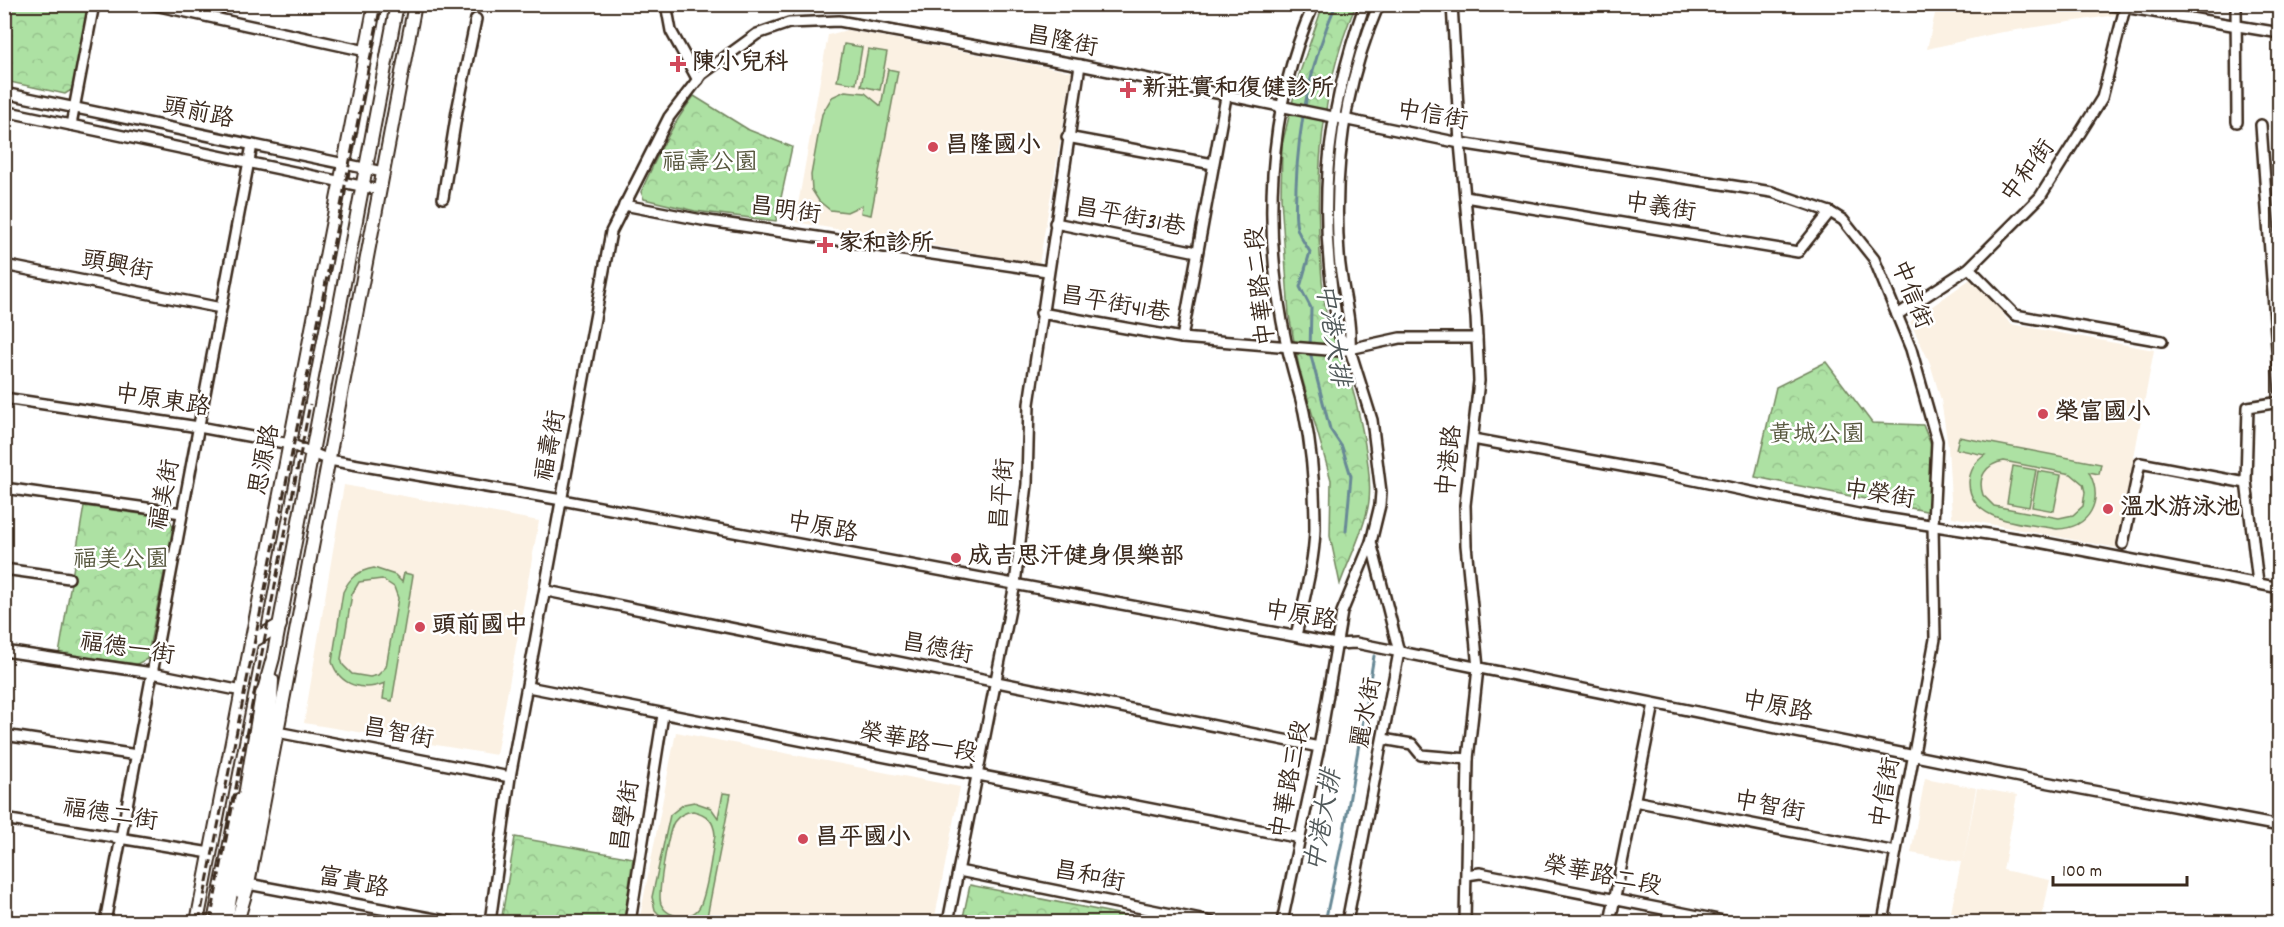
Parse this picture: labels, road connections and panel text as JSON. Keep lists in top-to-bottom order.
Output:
{
  "streets": {
    "main road": ["思源路"],
    "street": [
      "昌隆街",
      "頭前路",
      "中信街",
      "中和街",
      "中義街",
      "昌明街",
      "昌平街31巷",
      "頭興街",
      "中華路二段",
      "昌平街41巷",
      "中原東路",
      "福壽街",
      "中港路",
      "昌平街",
      "福美街",
      "中榮街",
      "中原路",
      "福德一街",
      "昌德街",
      "麗水街",
      "昌智街",
      "榮華路一段",
      "中華路三段",
      "中智街",
      "福德二街",
      "昌學街",
      "榮華路二段",
      "昌和街",
      "富貴路"
    ]
  },
  "crossings": [
    ["昌隆街", "中信街"],
    ["昌隆街", "中華路二段"],
    ["昌隆街", "福壽街"],
    ["昌隆街", "昌平街"],
    ["頭前路", "思源路"],
    ["頭前路", "福美街"],
    ["中信街", "中和街"],
    ["中信街", "中義街"],
    ["中信街", "中港路"],
    ["中信街", "中榮街"],
    ["中信街", "中原路"],
    ["中信街", "中智街"],
    ["中義街", "中港路"],
    ["昌明街", "福壽街"],
    ["昌明街", "昌平街"],
    ["昌平街31巷", "昌平街"],
    ["頭興街", "福美街"],
    ["中華路二段", "昌平街41巷"],
    ["中華路二段", "中原路"],
    ["昌平街41巷", "中港路"],
    ["昌平街41巷", "昌平街"],
    ["中原東路", "思源路"],
    ["中原東路", "福美街"],
    ["中原東路", "中原路"],
    ["福壽街", "中原路"],
    ["福壽街", "昌德街"],
    ["福壽街", "昌智街"],
    ["福壽街", "榮華路一段"],
    ["思源路", "中原路"],
    ["思源路", "福德一街"],
    ["思源路", "昌智街"],
    ["思源路", "福德二街"],
    ["思源路", "富貴路"],
    ["中港路", "中榮街"],
    ["中港路", "中原路"],
    ["中港路", "榮華路二段"],
    ["昌平街", "中原路"],
    ["昌平街", "昌德街"],
    ["昌平街", "榮華路一段"],
    ["昌平街", "昌和街"],
    ["福美街", "福德一街"],
    ["福美街", "福德二街"],
    ["中原路", "麗水街"],
    ["中原路", "中華路三段"],
    ["昌德街", "中華路三段"],
    ["榮華路一段", "中華路三段"],
    ["榮華路一段", "昌學街"]
  ],
  "water": ["中港大排"],
  "parks": ["福壽公園", "黃城公園", "福美公園"],
  "places": {
    "health": ["陳小兒科", "新莊實和復健診所", "家和診所"],
    "other": [
      "昌隆國小",
      "榮富國小",
      "溫水游泳池",
      "成吉思汗健身俱樂部",
      "頭前國中",
      "昌平國小"
    ]
  },
  "scale_bar": "100 m"
}
